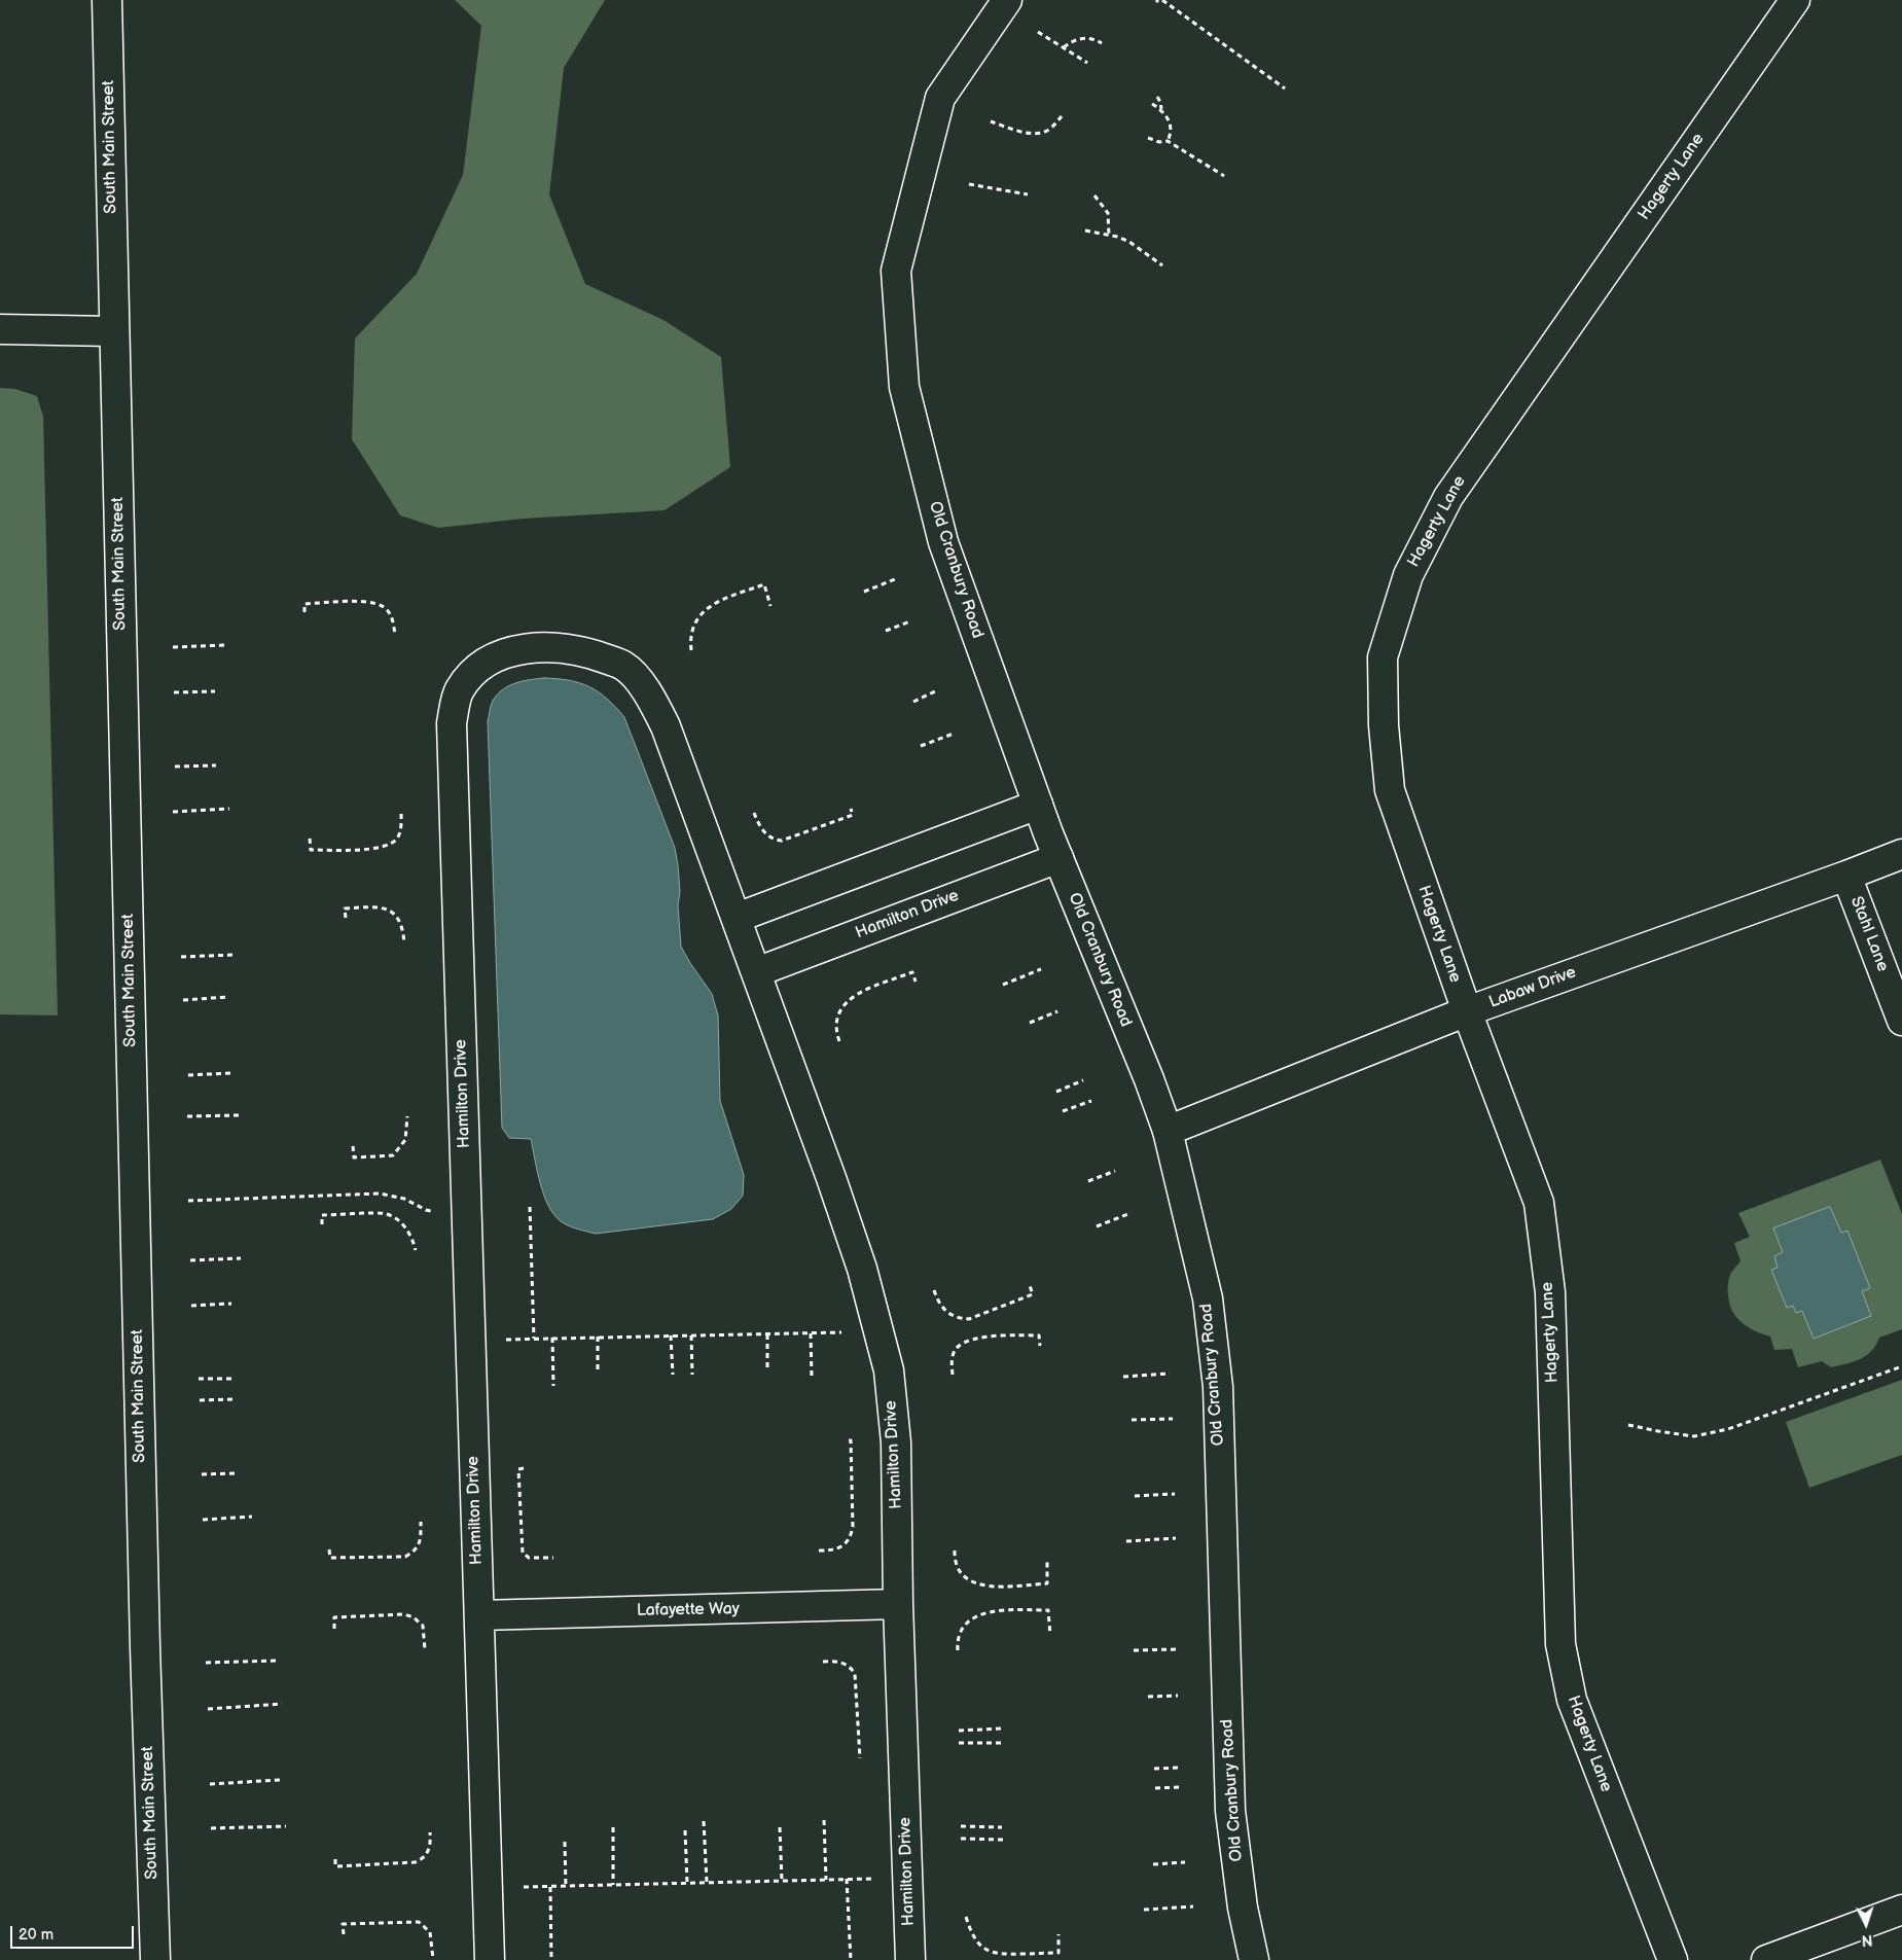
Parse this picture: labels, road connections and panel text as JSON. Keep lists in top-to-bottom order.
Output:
{
  "streets": {
    "street": [
      "South Main Street",
      "Hagerty Lane",
      "Old Cranbury Road",
      "Hamilton Drive",
      "Stahl Lane",
      "Labaw Drive",
      "Lafayette Way"
    ]
  },
  "crossings": [
    ["Hagerty Lane", "Labaw Drive"],
    ["Old Cranbury Road", "Hamilton Drive"],
    ["Old Cranbury Road", "Labaw Drive"],
    ["Hamilton Drive", "Lafayette Way"],
    ["Stahl Lane", "Labaw Drive"]
  ],
  "scale_bar": "20 m",
  "north": "bottom"
}
